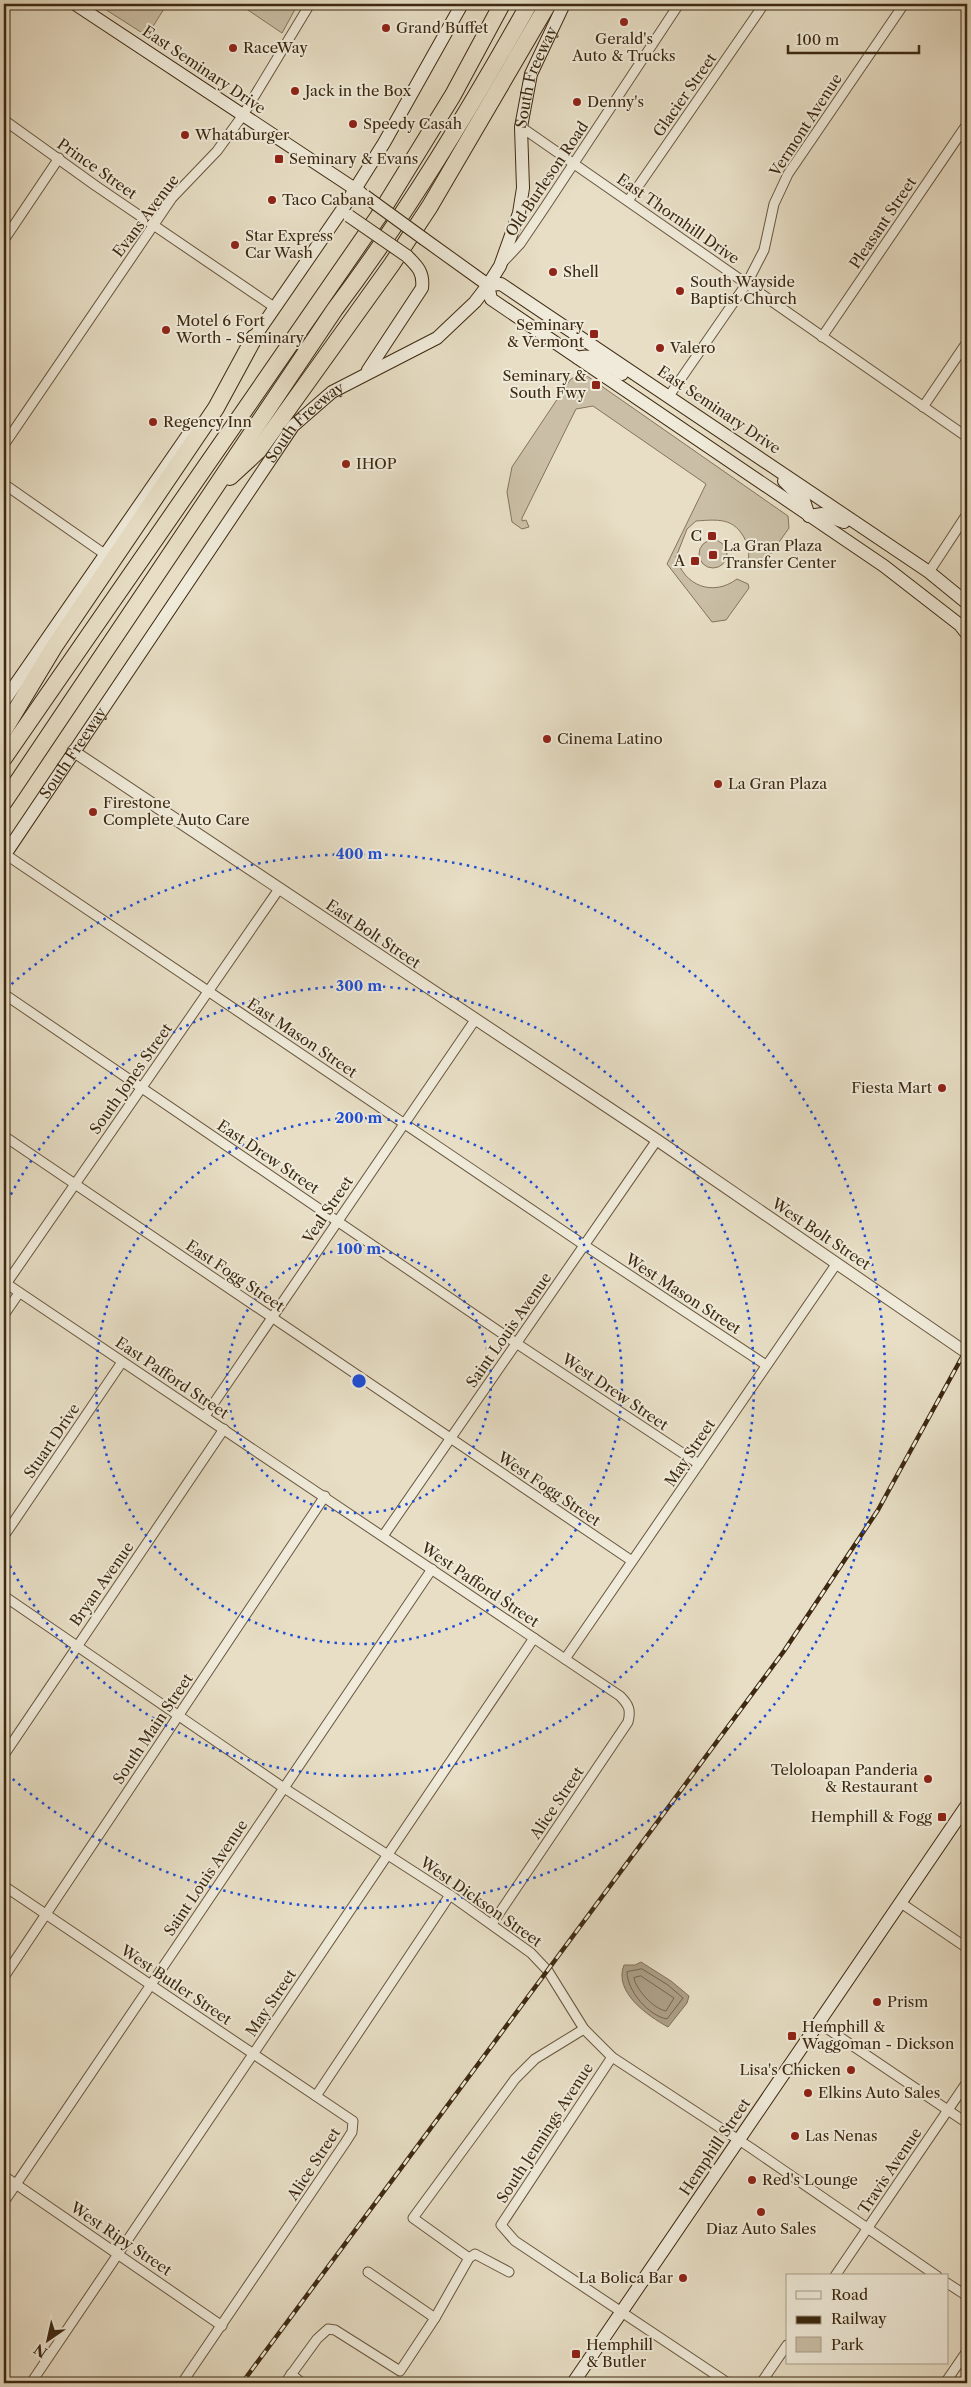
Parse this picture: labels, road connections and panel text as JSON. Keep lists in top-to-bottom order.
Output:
{
  "streets": {
    "highway": ["South Freeway"],
    "main road": ["East Seminary Drive", "Hemphill Street"],
    "street": [
      "Glacier Street",
      "Vermont Avenue",
      "Prince Street",
      "Old Burleson Road",
      "Evans Avenue",
      "East Thornhill Drive",
      "Pleasant Street",
      "East Bolt Street",
      "East Mason Street",
      "South Jones Street",
      "East Drew Street",
      "Veal Street",
      "West Bolt Street",
      "East Fogg Street",
      "West Mason Street",
      "Saint Louis Avenue",
      "East Pafford Street",
      "West Drew Street",
      "Stuart Drive",
      "May Street",
      "West Fogg Street",
      "Bryan Avenue",
      "West Pafford Street",
      "South Main Street",
      "Alice Street",
      "West Dickson Street",
      "West Butler Street",
      "South Jennings Avenue",
      "Travis Avenue",
      "West Ripy Street"
    ]
  },
  "crossings": [
    ["East Seminary Drive", "South Freeway"],
    ["East Seminary Drive", "Vermont Avenue"],
    ["East Seminary Drive", "Evans Avenue"],
    ["South Freeway", "Old Burleson Road"],
    ["South Freeway", "East Thornhill Drive"],
    ["South Freeway", "East Bolt Street"],
    ["South Freeway", "East Mason Street"],
    ["Glacier Street", "East Thornhill Drive"],
    ["Vermont Avenue", "East Thornhill Drive"],
    ["Prince Street", "Evans Avenue"],
    ["Old Burleson Road", "East Thornhill Drive"],
    ["East Thornhill Drive", "Pleasant Street"],
    ["East Bolt Street", "South Jones Street"],
    ["East Bolt Street", "Veal Street"],
    ["East Bolt Street", "West Bolt Street"],
    ["East Bolt Street", "Saint Louis Avenue"],
    ["East Mason Street", "South Jones Street"],
    ["East Mason Street", "Veal Street"],
    ["East Mason Street", "West Mason Street"],
    ["East Mason Street", "Saint Louis Avenue"],
    ["South Jones Street", "East Drew Street"],
    ["South Jones Street", "East Fogg Street"],
    ["South Jones Street", "East Pafford Street"],
    ["East Drew Street", "Veal Street"],
    ["East Drew Street", "Saint Louis Avenue"],
    ["East Drew Street", "West Drew Street"],
    ["Veal Street", "East Fogg Street"],
    ["Veal Street", "East Pafford Street"],
    ["West Bolt Street", "Saint Louis Avenue"],
    ["West Bolt Street", "May Street"],
    ["East Fogg Street", "Saint Louis Avenue"],
    ["East Fogg Street", "West Fogg Street"],
    ["West Mason Street", "Saint Louis Avenue"],
    ["West Mason Street", "May Street"],
    ["Saint Louis Avenue", "West Drew Street"],
    ["Saint Louis Avenue", "West Fogg Street"],
    ["Saint Louis Avenue", "West Pafford Street"],
    ["Saint Louis Avenue", "West Dickson Street"],
    ["Saint Louis Avenue", "West Butler Street"],
    ["Saint Louis Avenue", "West Ripy Street"],
    ["East Pafford Street", "Stuart Drive"],
    ["East Pafford Street", "Bryan Avenue"],
    ["East Pafford Street", "West Pafford Street"],
    ["East Pafford Street", "South Main Street"],
    ["West Drew Street", "May Street"],
    ["May Street", "West Fogg Street"],
    ["May Street", "West Pafford Street"],
    ["May Street", "West Dickson Street"],
    ["May Street", "West Butler Street"],
    ["May Street", "West Ripy Street"],
    ["Bryan Avenue", "West Dickson Street"],
    ["West Pafford Street", "South Main Street"],
    ["West Pafford Street", "Alice Street"],
    ["South Main Street", "West Dickson Street"],
    ["South Main Street", "West Butler Street"],
    ["Alice Street", "West Dickson Street"],
    ["Alice Street", "West Butler Street"],
    ["Alice Street", "West Ripy Street"],
    ["West Dickson Street", "South Jennings Avenue"],
    ["West Dickson Street", "Hemphill Street"],
    ["West Dickson Street", "Travis Avenue"],
    ["South Jennings Avenue", "Hemphill Street"]
  ],
  "places": {
    "other": [
      "Gerald's Auto & Trucks",
      "Grand Buffet",
      "RaceWay",
      "Jack in the Box",
      "Denny's",
      "Speedy Casah",
      "Whataburger",
      "Taco Cabana",
      "Star Express Car Wash",
      "Shell",
      "South Wayside Baptist Church",
      "Motel 6 Fort Worth - Seminary",
      "Valero",
      "Regency Inn",
      "IHOP",
      "Cinema Latino",
      "La Gran Plaza",
      "Firestone Complete Auto Care",
      "Fiesta Mart",
      "Teloloapan Panderia & Restaurant",
      "Prism",
      "Lisa's Chicken",
      "Elkins Auto Sales",
      "Las Nenas",
      "Red's Lounge",
      "Diaz Auto Sales",
      "La Bolica Bar"
    ],
    "transit": [
      "Seminary & Evans",
      "Seminary & Vermont",
      "Seminary & South Fwy",
      "C",
      "La Gran Plaza Transfer Center",
      "A",
      "Hemphill & Fogg",
      "Hemphill & Waggoman - Dickson",
      "Hemphill & Butler"
    ]
  },
  "legend": ["Road", "Railway", "Park"],
  "scale_bar": "100 m",
  "north": "bottom left",
  "rings": [
    "400 m",
    "300 m",
    "200 m",
    "100 m"
  ]
}
